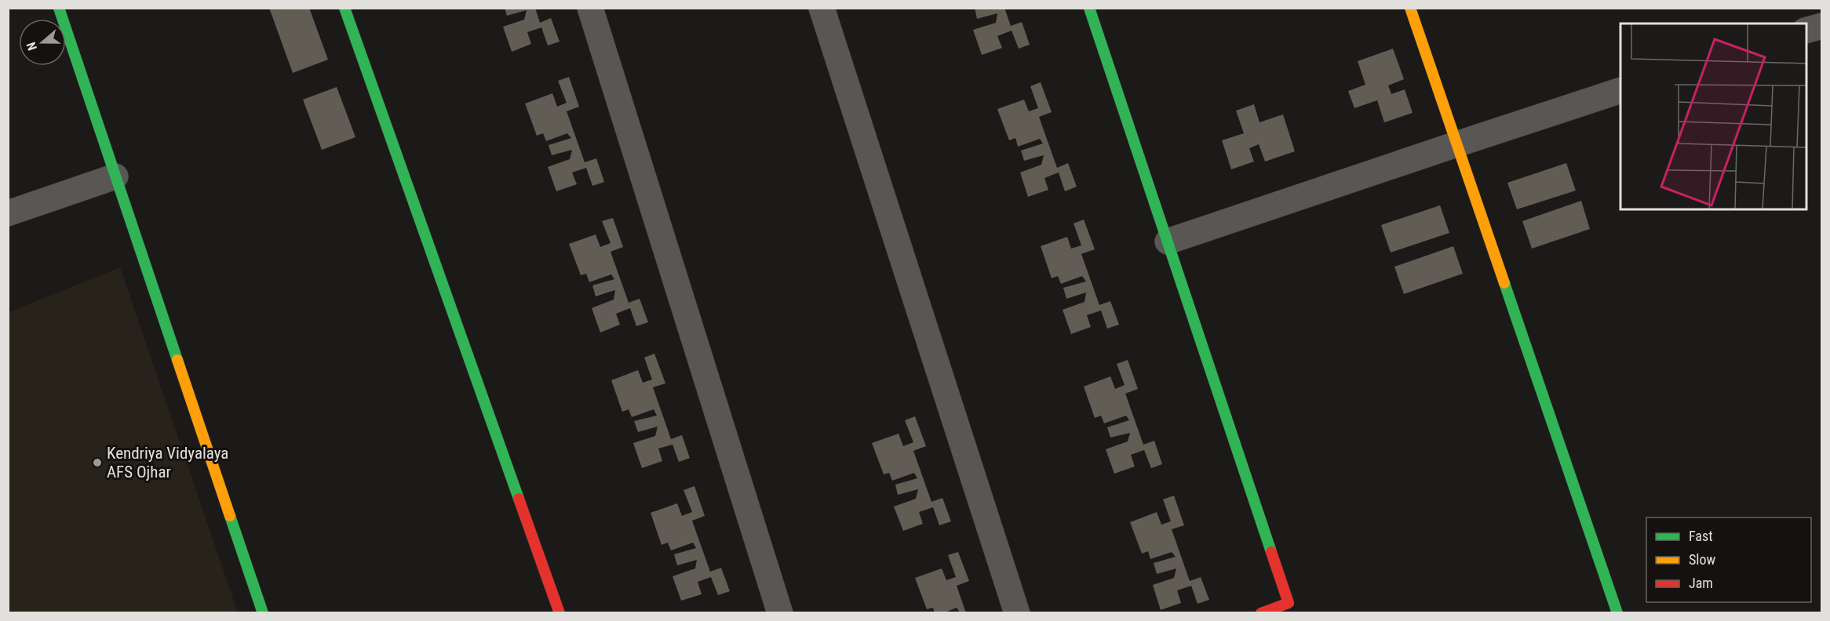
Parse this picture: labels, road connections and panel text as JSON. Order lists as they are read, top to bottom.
{
  "places": ["Kendriya Vidyalaya AFS Ojhar"],
  "legend": ["Fast", "Slow", "Jam"],
  "north": "left"
}
